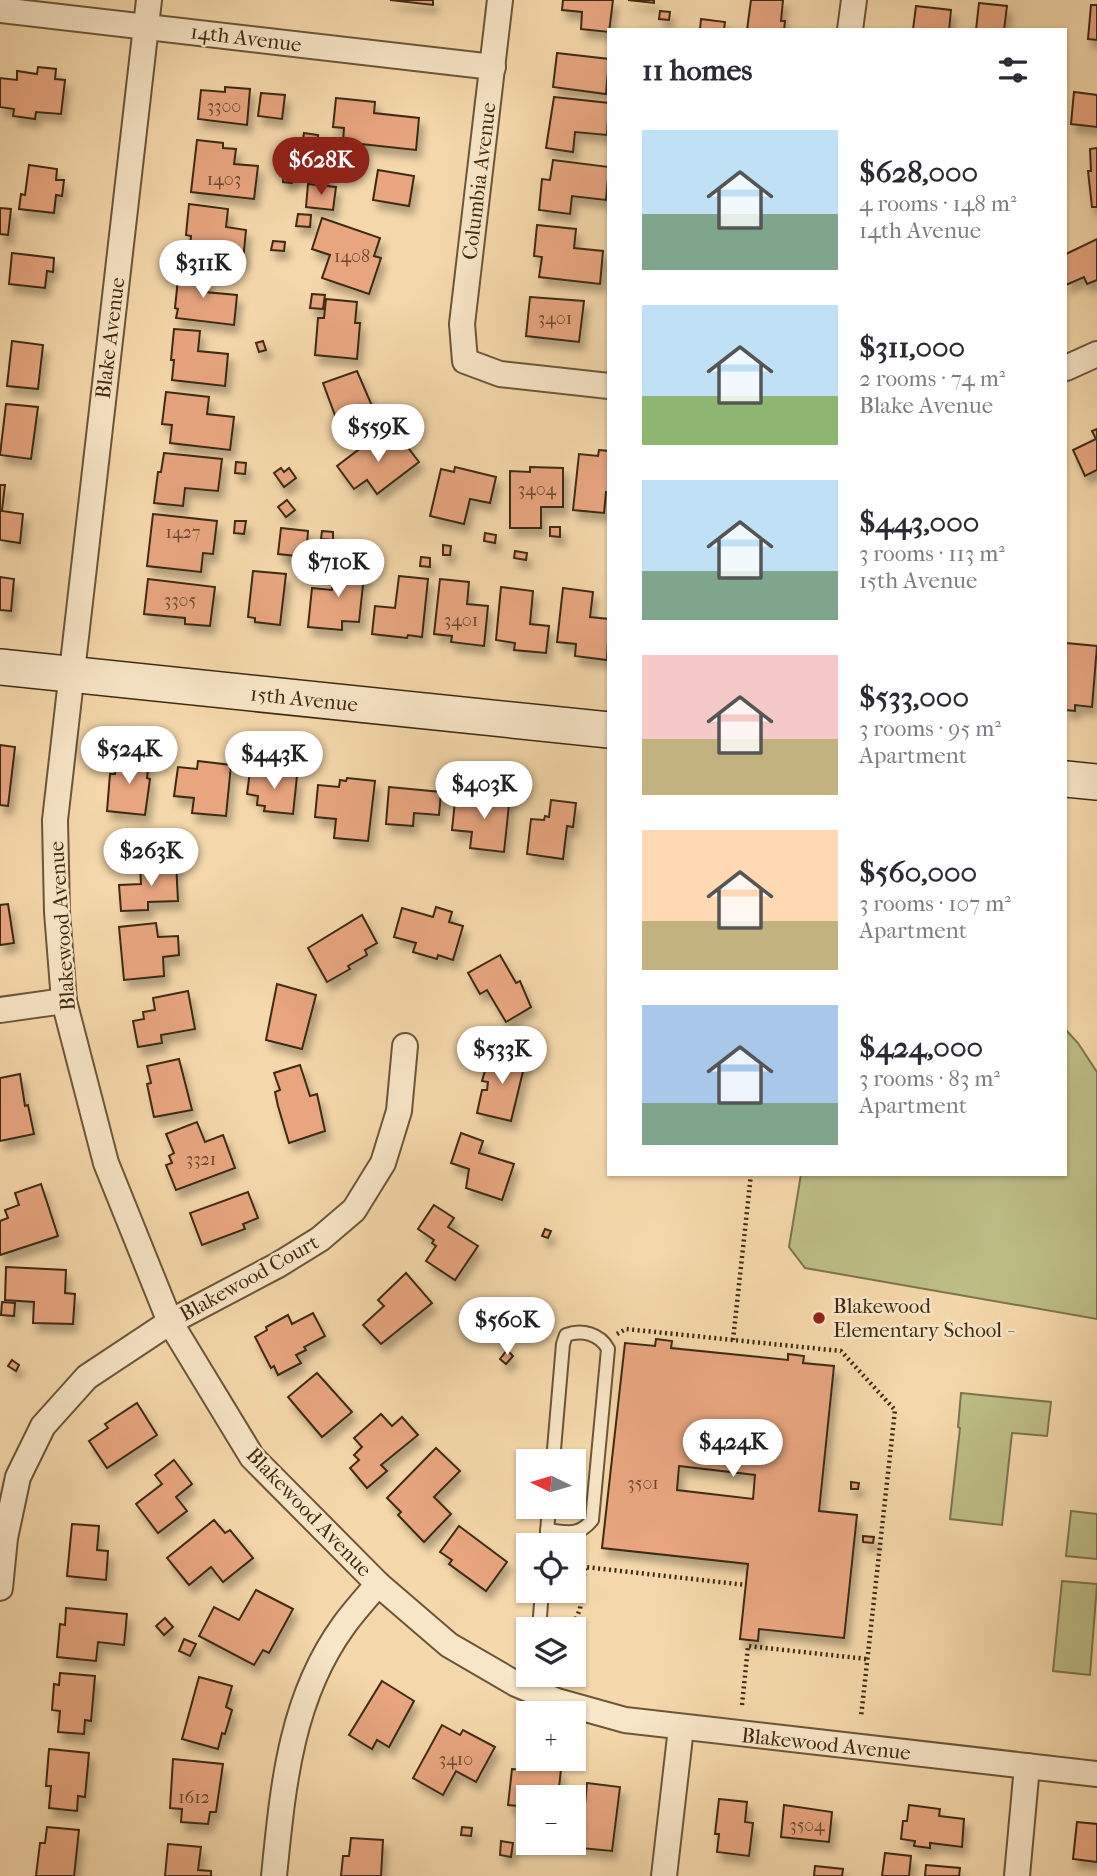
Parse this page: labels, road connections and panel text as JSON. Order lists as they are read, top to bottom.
{
  "streets": {
    "street": [
      "14th Avenue",
      "Columbia Avenue",
      "Blake Avenue",
      "15th Avenue",
      "Blakewood Avenue",
      "Blakewood Court"
    ]
  },
  "crossings": [
    ["14th Avenue", "Columbia Avenue"],
    ["14th Avenue", "Blake Avenue"],
    ["Blake Avenue", "15th Avenue"],
    ["Blake Avenue", "Blakewood Avenue"],
    ["15th Avenue", "Blakewood Avenue"],
    ["Blakewood Avenue", "Blakewood Court"]
  ],
  "places": ["Blakewood Elementary School -"],
  "house_numbers": [
    "3300",
    "1403",
    "1408",
    "3401",
    "3404",
    "1427",
    "3305",
    "3401",
    "3321",
    "3501",
    "3410",
    "1612",
    "3504"
  ],
  "north": "left",
  "page": {
    "heading": "11 homes",
    "list": [
      {
        "name": "$628,000",
        "note": "4 rooms · 148 m² · 14th Avenue"
      },
      {
        "name": "$311,000",
        "note": "2 rooms · 74 m² · Blake Avenue"
      },
      {
        "name": "$443,000",
        "note": "3 rooms · 113 m² · 15th Avenue"
      },
      {
        "name": "$533,000",
        "note": "3 rooms · 95 m² · Apartment"
      },
      {
        "name": "$560,000",
        "note": "3 rooms · 107 m² · Apartment"
      },
      {
        "name": "$424,000",
        "note": "3 rooms · 83 m² · Apartment"
      }
    ],
    "price": [
      "$628K",
      "$311K",
      "$559K",
      "$710K",
      "$524K",
      "$443K",
      "$403K",
      "$263K",
      "$533K",
      "$560K",
      "$424K"
    ],
    "map_buttons": ["+", "−"]
  }
}
